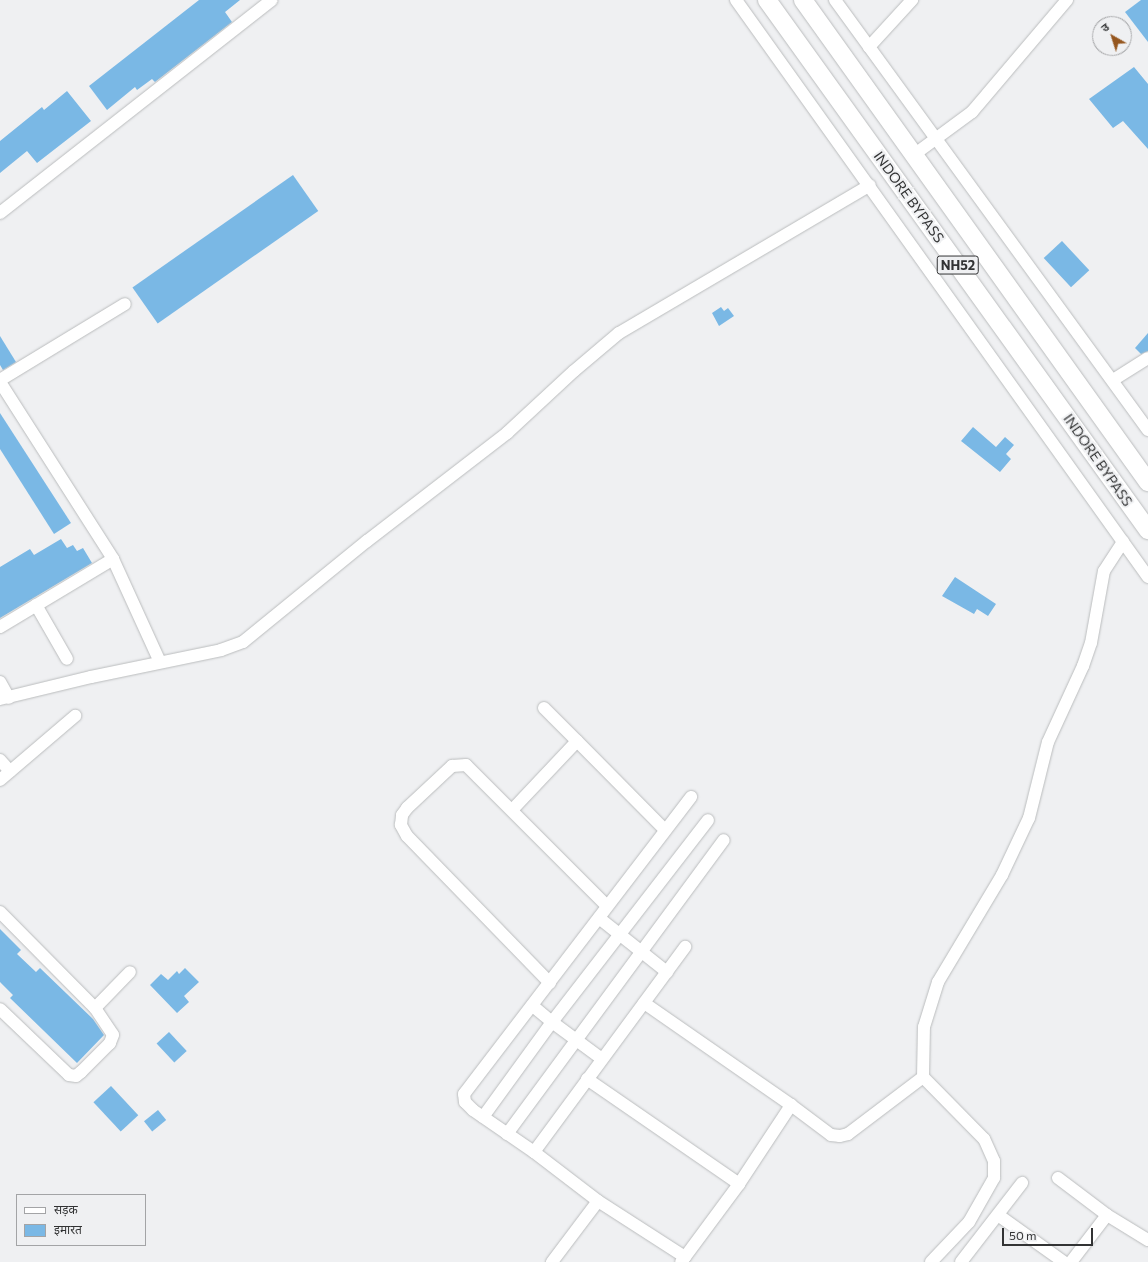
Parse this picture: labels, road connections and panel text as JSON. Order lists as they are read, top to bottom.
{
  "streets": {
    "highway": ["INDORE BYPASS", "NH52"]
  },
  "legend": ["सड़क", "इमारत"],
  "scale_bar": "50 m",
  "north": "top left"
}
